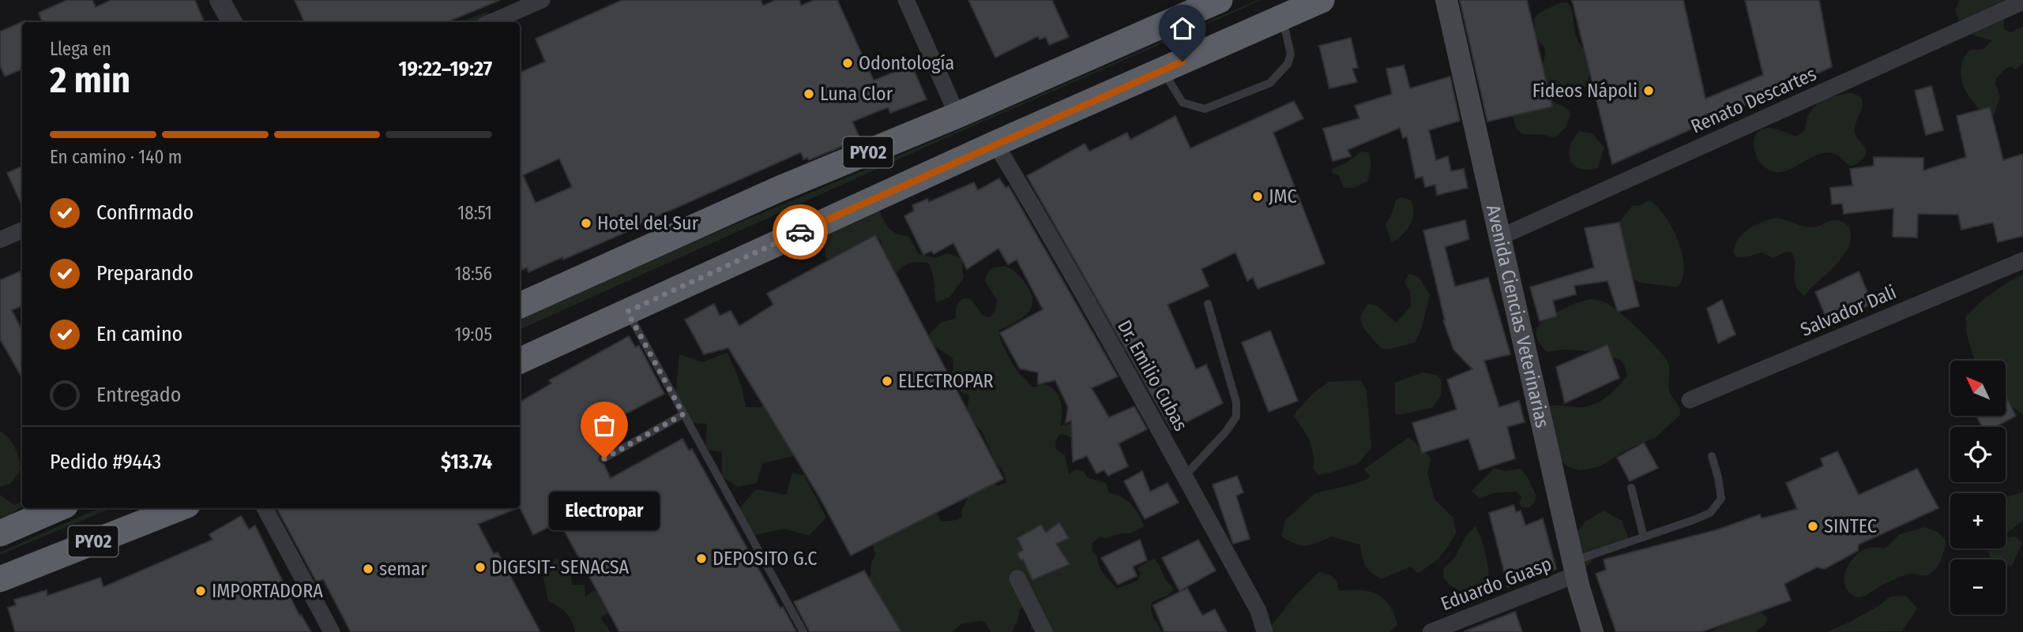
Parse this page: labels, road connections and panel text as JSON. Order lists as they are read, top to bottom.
{
  "streets": {
    "highway": ["PY02"],
    "main road": ["Avenida Ciencias Veterinarias"],
    "street": [
      "Renato Descartes",
      "Salvador Dali",
      "Dr. Emilio Cubas",
      "Eduardo Guasp"
    ]
  },
  "crossings": [
    ["Renato Descartes", "Avenida Ciencias Veterinarias"],
    ["PY02", "Dr. Emilio Cubas"],
    ["Avenida Ciencias Veterinarias", "Eduardo Guasp"]
  ],
  "places": [
    "Odontología",
    "Fideos Nápoli",
    "Luna Clor",
    "JMC",
    "Hotel del Sur",
    "ELECTROPAR",
    "Electropar",
    "SINTEC",
    "DEPOSITO G.C",
    "DIGESIT- SENACSA",
    "semar",
    "IMPORTADORA"
  ],
  "north": "top left",
  "page": {
    "heading": ["2 min", "Llega en", "19:22–19:27"],
    "panel": ["Pedido #9443", "$13.74"],
    "bar": "En camino · 140 m",
    "list": [
      ["Confirmado", "18:51"],
      ["Preparando", "18:56"],
      ["En camino", "19:05"],
      "Entregado"
    ],
    "map_buttons": ["+", "−"],
    "bubble": "Electropar"
  }
}
